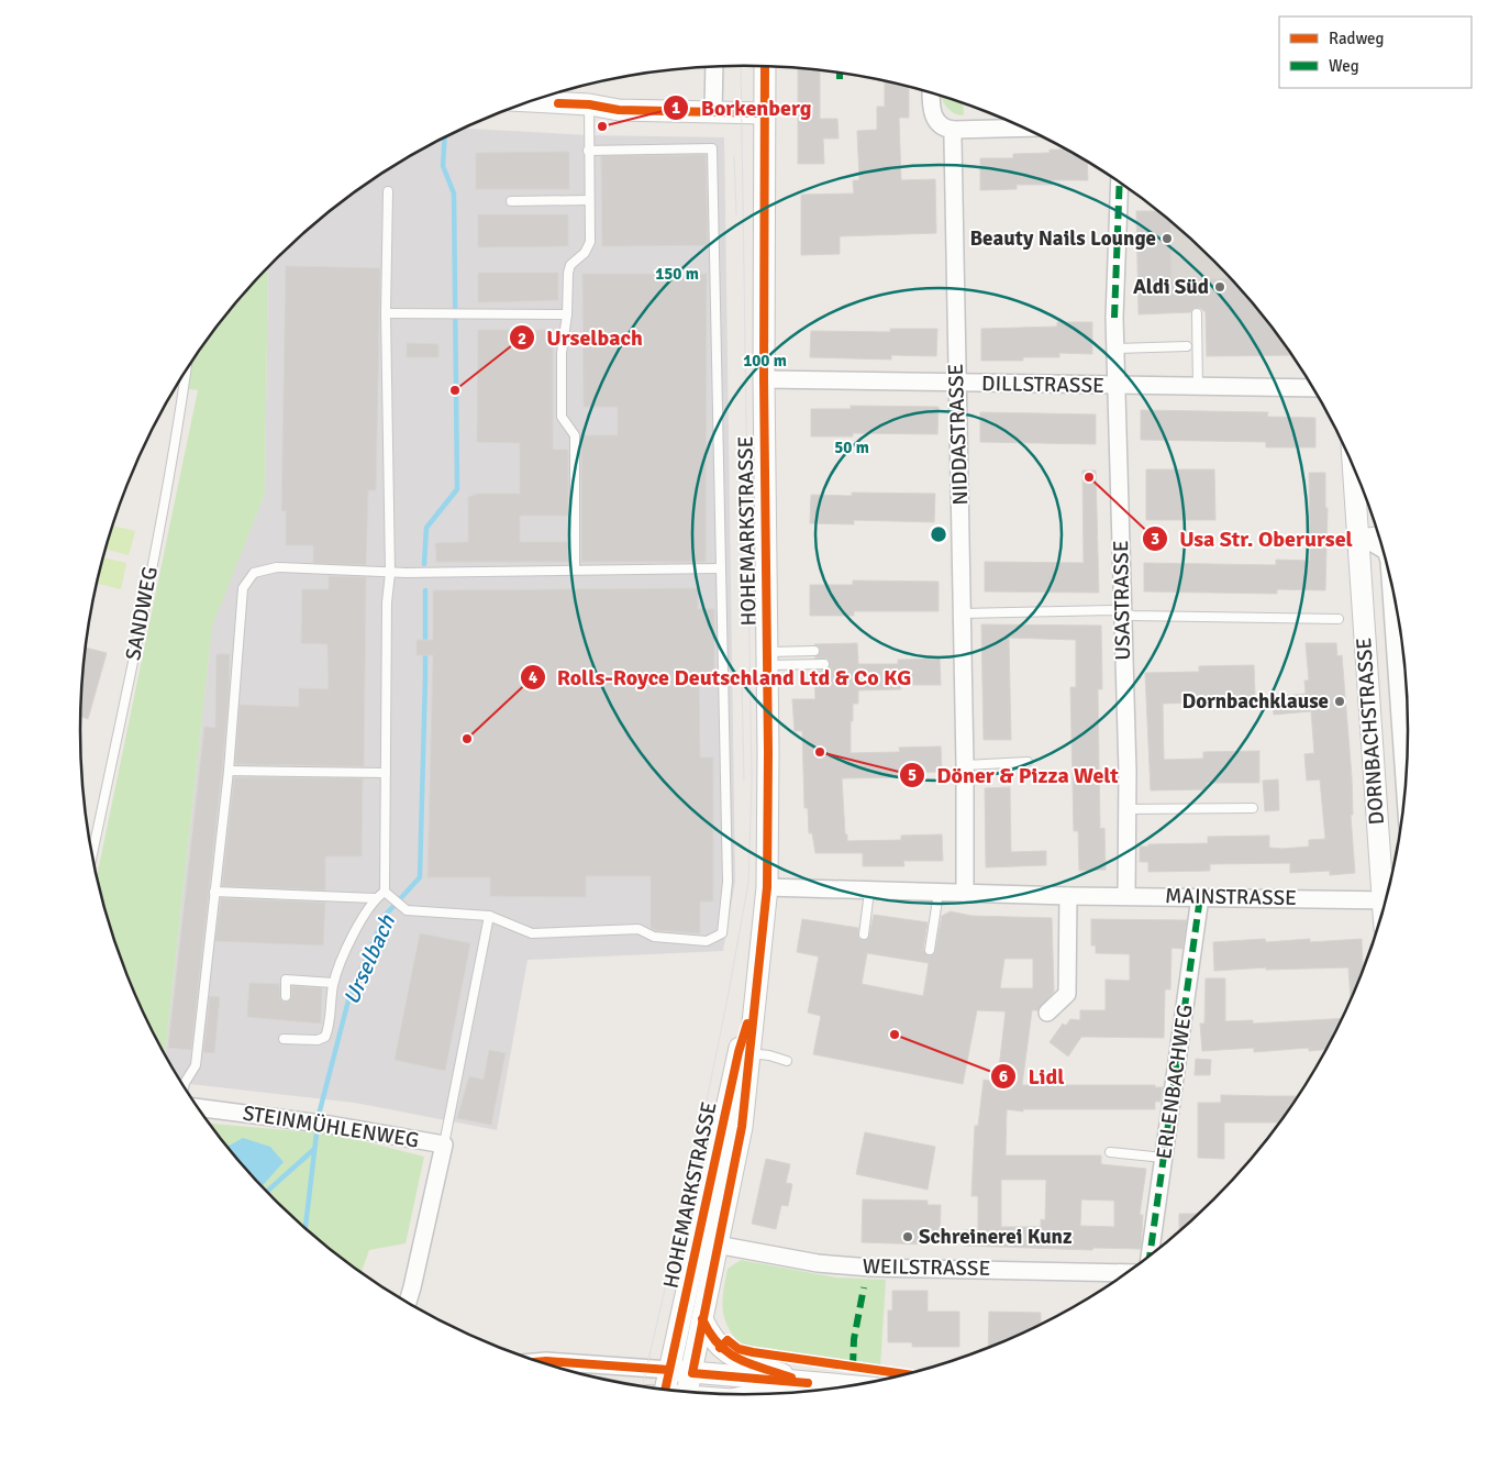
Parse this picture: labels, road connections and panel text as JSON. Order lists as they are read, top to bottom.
{
  "streets": {
    "street": [
      "DILLSTRASSE",
      "NIDDASTRASSE",
      "HOHEMARKSTRASSE",
      "USASTRASSE",
      "DORNBACHSTRASSE",
      "MAINSTRASSE",
      "ERLENBACHWEG",
      "STEINMÜHLENWEG",
      "WEILSTRASSE"
    ],
    "lane": ["SANDWEG"]
  },
  "crossings": [
    ["DILLSTRASSE", "NIDDASTRASSE"],
    ["DILLSTRASSE", "HOHEMARKSTRASSE"],
    ["DILLSTRASSE", "USASTRASSE"],
    ["NIDDASTRASSE", "MAINSTRASSE"],
    ["HOHEMARKSTRASSE", "MAINSTRASSE"],
    ["HOHEMARKSTRASSE", "WEILSTRASSE"],
    ["USASTRASSE", "MAINSTRASSE"],
    ["MAINSTRASSE", "ERLENBACHWEG"]
  ],
  "water": ["Urselbach"],
  "places": [
    "Borkenberg",
    "Beauty Nails Lounge",
    "Aldi Süd",
    "Urselbach",
    "Usa Str. Oberursel",
    "Dornbachklause",
    "Rolls-Royce Deutschland Ltd & Co KG",
    "Döner & Pizza Welt",
    "Lidl",
    "Schreinerei Kunz"
  ],
  "legend": ["Radweg", "Weg"],
  "rings": ["150 m", "100 m", "50 m"]
}
